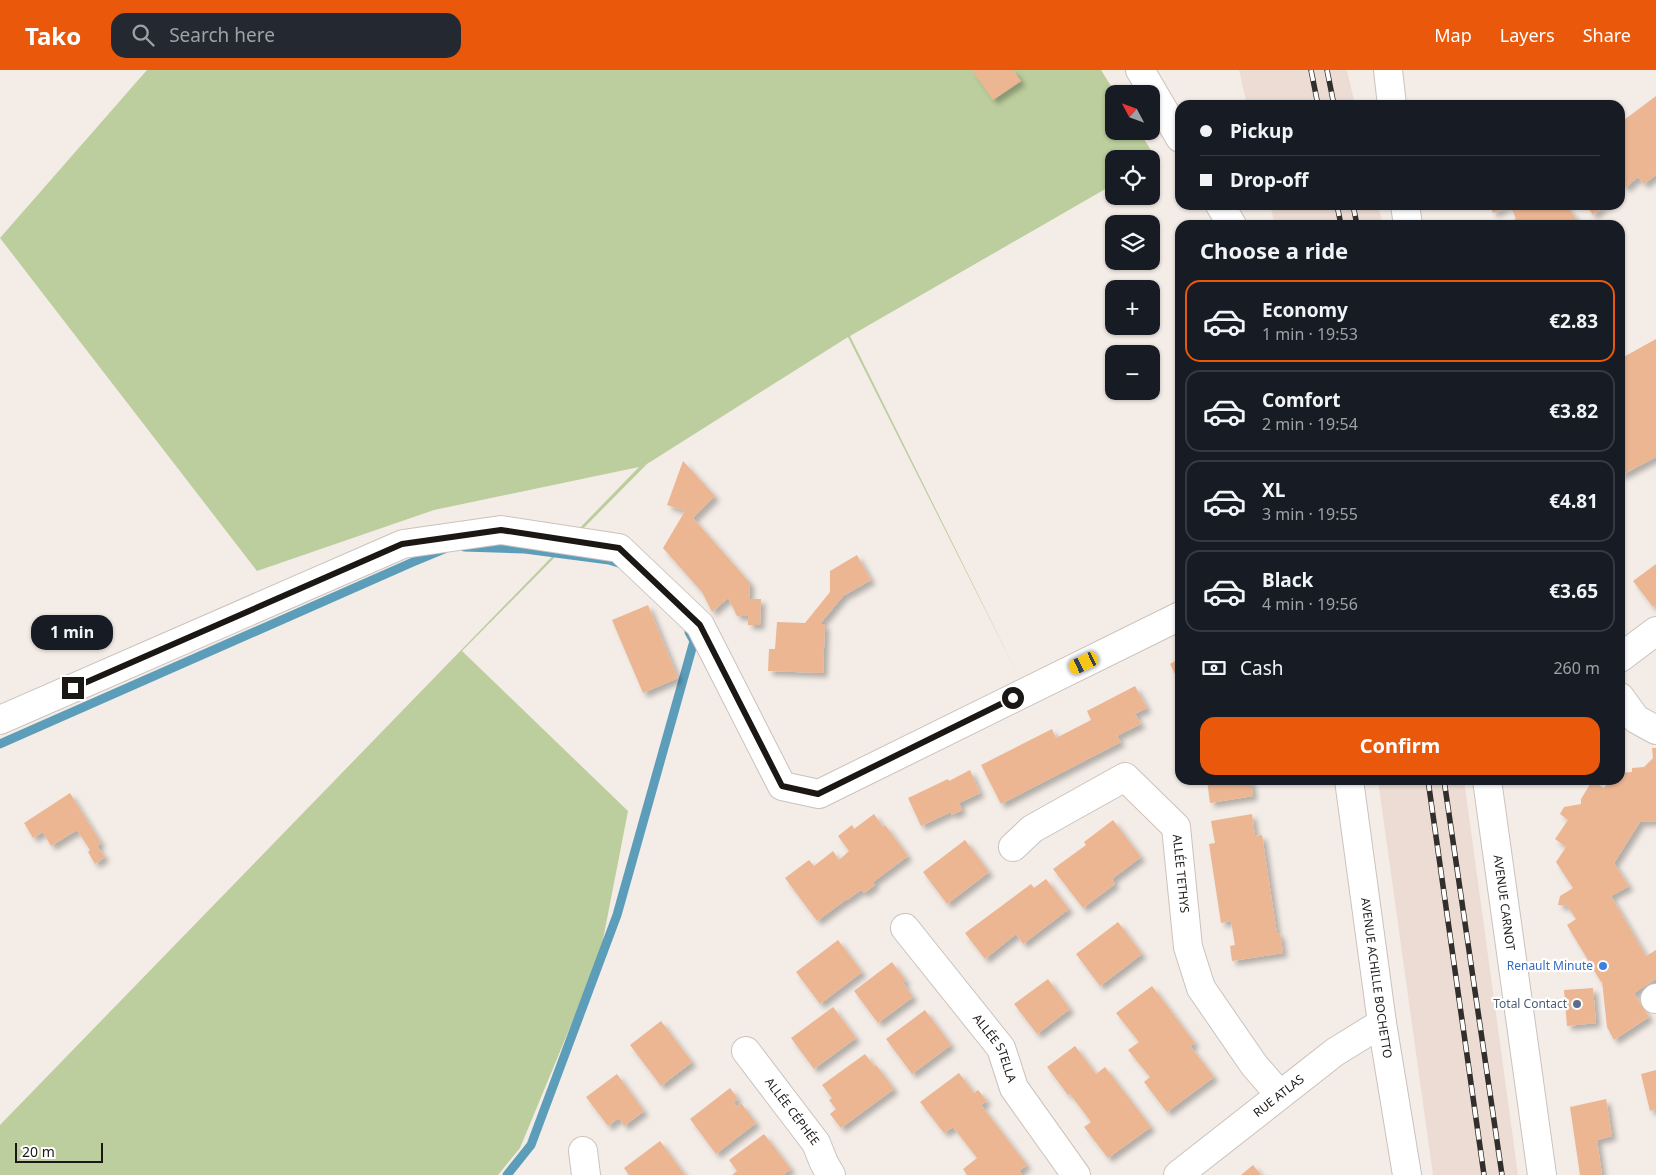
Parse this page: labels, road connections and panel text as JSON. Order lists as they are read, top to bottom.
{
  "streets": {
    "street": [
      "ALLÉE TETHYS",
      "AVENUE CARNOT",
      "AVENUE ACHILLE BOCHETTO",
      "ALLÉE STELLA",
      "RUE ATLAS",
      "ALLÉE CÉPHÉE"
    ]
  },
  "crossings": [
    ["ALLÉE TETHYS", "RUE ATLAS"],
    ["AVENUE ACHILLE BOCHETTO", "RUE ATLAS"]
  ],
  "places": ["Renault Minute", "Total Contact"],
  "scale_bar": "20 m",
  "north": "top left",
  "page": {
    "header": "Tako",
    "search": "Search here",
    "nav": ["Map", "Layers", "Share"],
    "map_buttons": ["+", "−"],
    "banner": ["Pickup", "Drop-off"],
    "heading": "Choose a ride",
    "list": [
      {
        "name": "Economy",
        "note": "1 min · 19:53",
        "value": "€2.83"
      },
      {
        "name": "Comfort",
        "note": "2 min · 19:54",
        "value": "€3.82"
      },
      {
        "name": "XL",
        "note": "3 min · 19:55",
        "value": "€4.81"
      },
      {
        "name": "Black",
        "note": "4 min · 19:56",
        "value": "€3.65"
      }
    ],
    "bubble": "1 min",
    "pay": ["Cash", "260 m"],
    "buttons": "Confirm",
    "scale": "20 m"
  }
}
